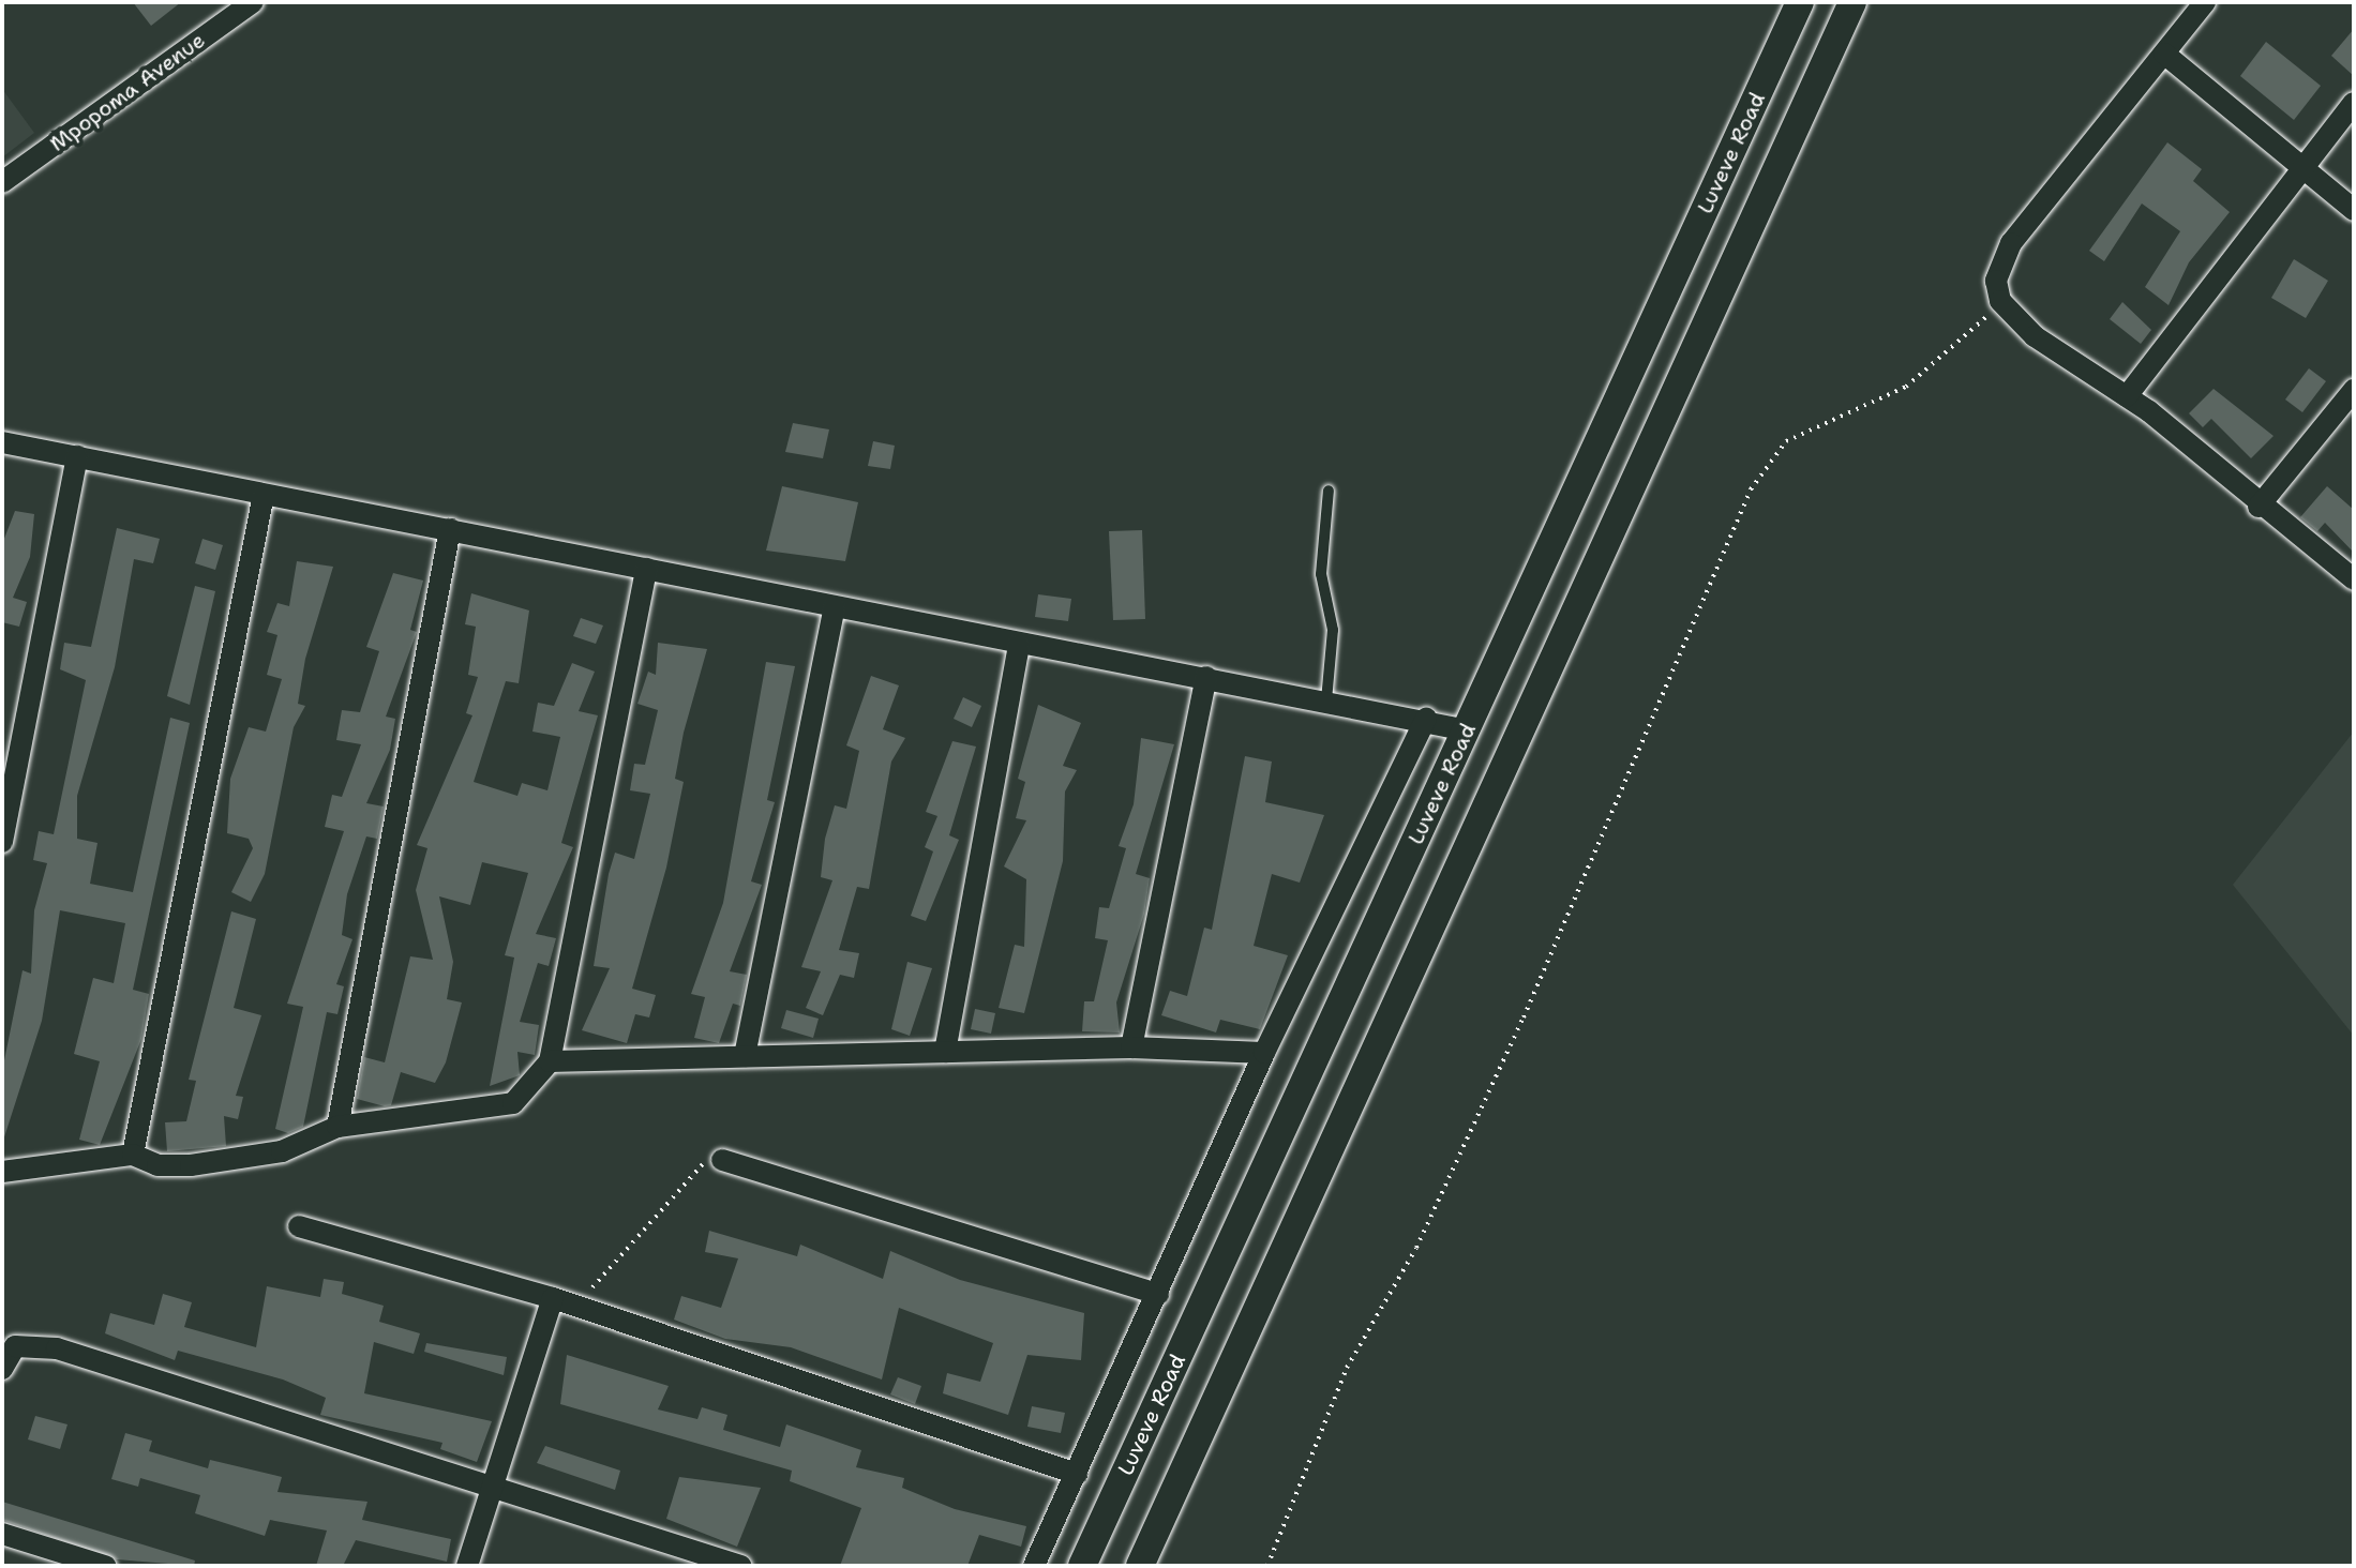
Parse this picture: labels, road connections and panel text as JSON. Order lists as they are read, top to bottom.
{
  "streets": {
    "street": ["Mpopoma Avenue", "Luveve Road"]
  }
}
